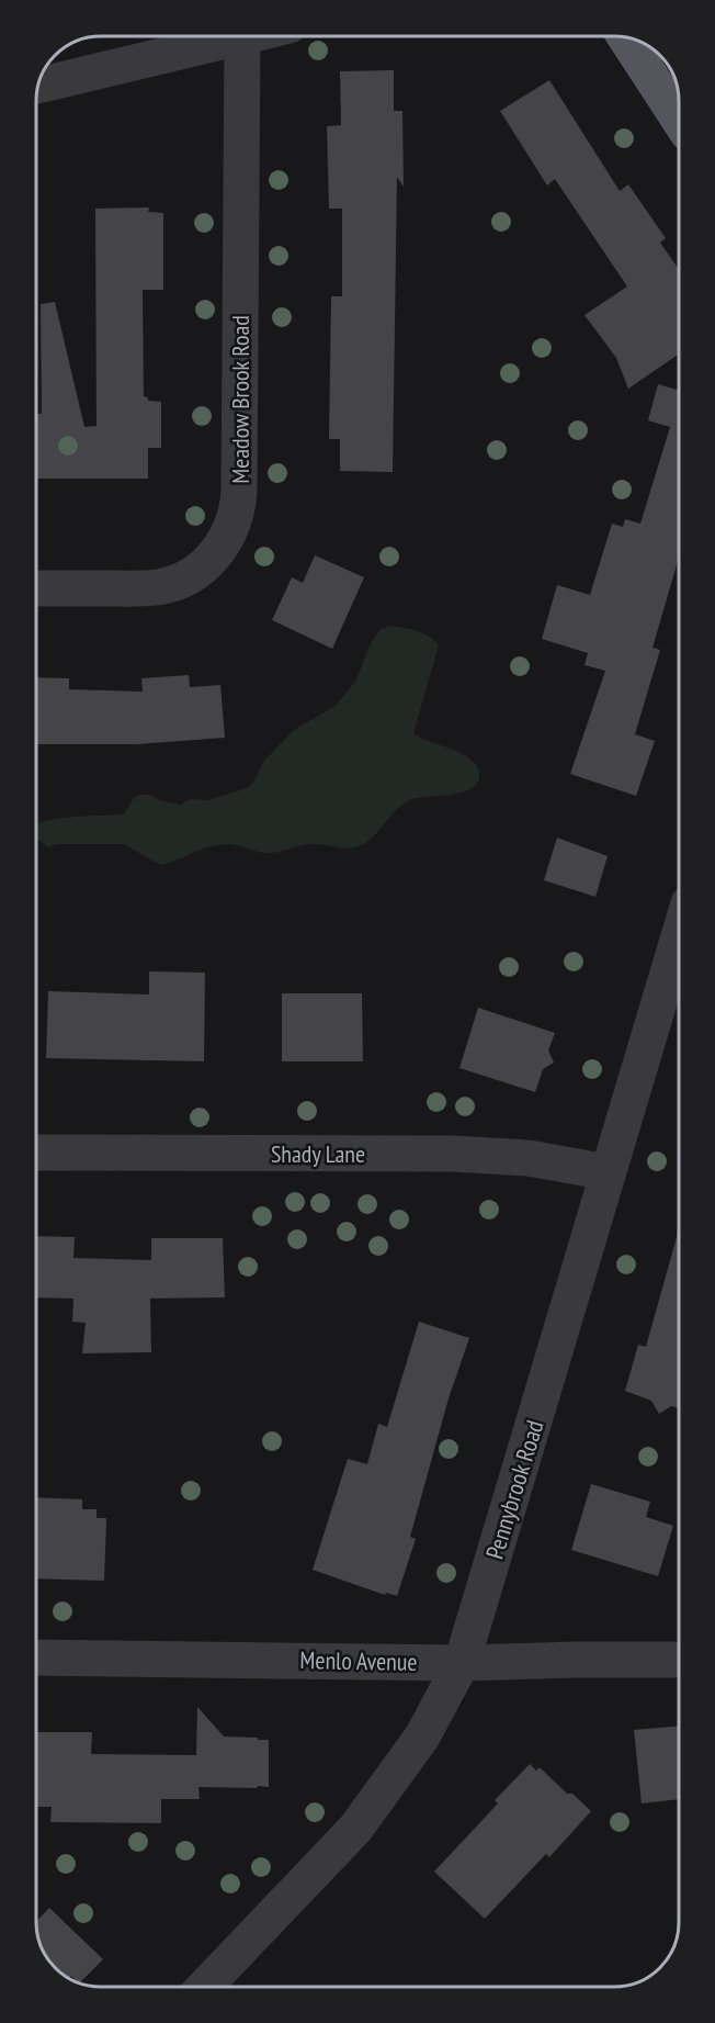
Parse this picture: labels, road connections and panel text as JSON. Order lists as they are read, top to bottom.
{
  "streets": {
    "street": [
      "Meadow Brook Road",
      "Shady Lane",
      "Pennybrook Road",
      "Menlo Avenue"
    ]
  },
  "crossings": [
    ["Shady Lane", "Pennybrook Road"],
    ["Pennybrook Road", "Menlo Avenue"]
  ]
}
